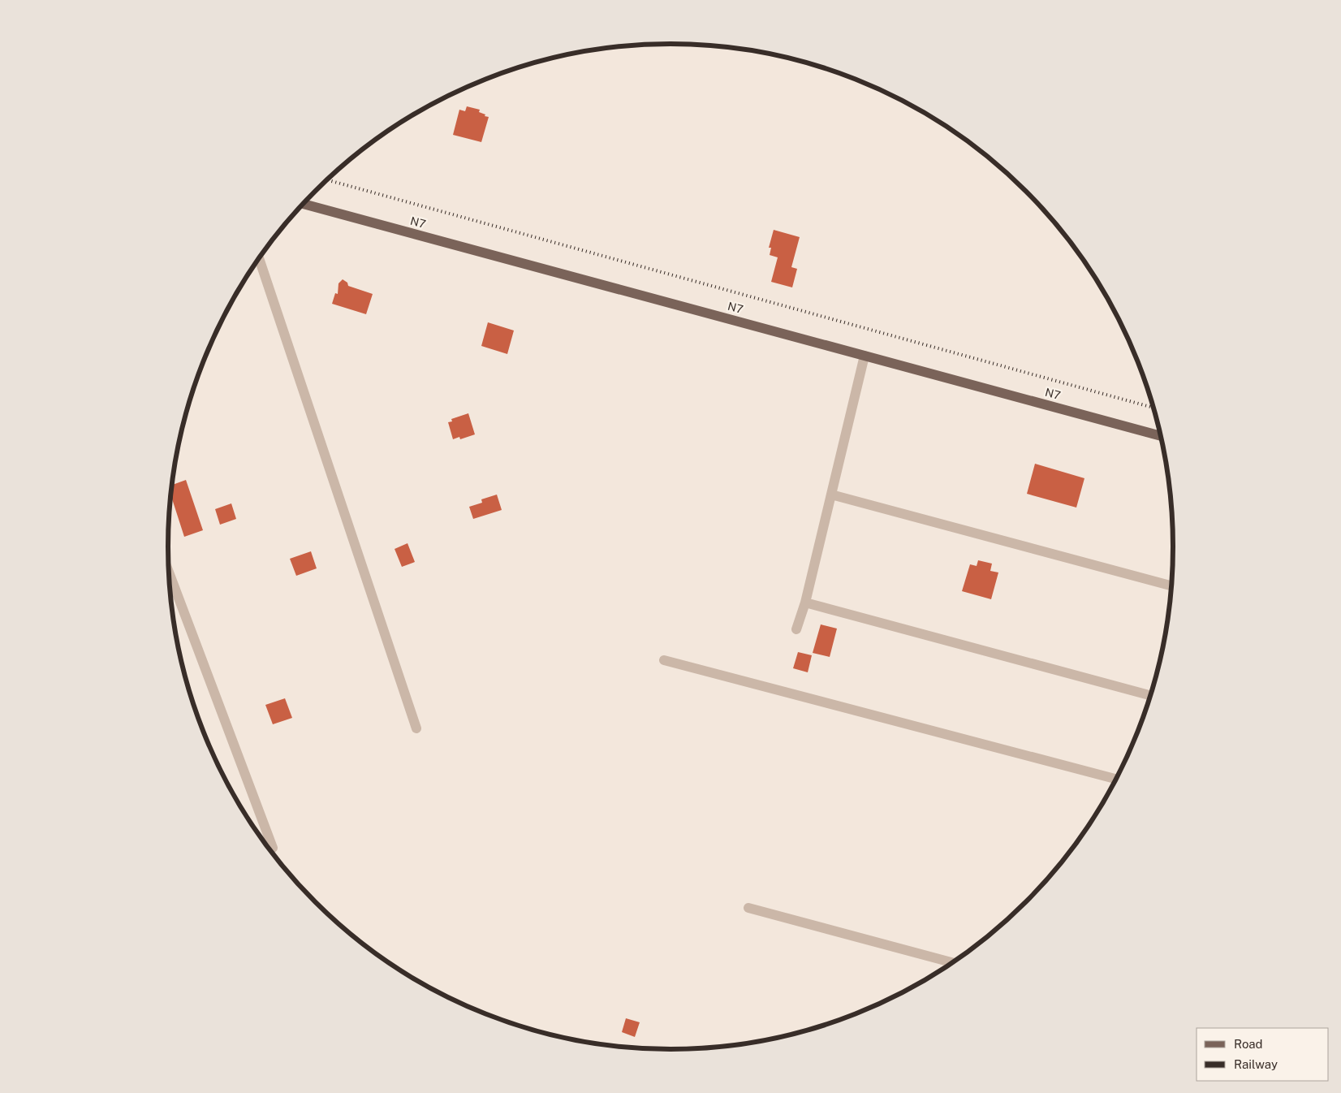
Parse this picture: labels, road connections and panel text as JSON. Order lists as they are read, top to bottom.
{
  "streets": {
    "main road": ["N7"]
  },
  "legend": ["Road", "Railway"]
}
